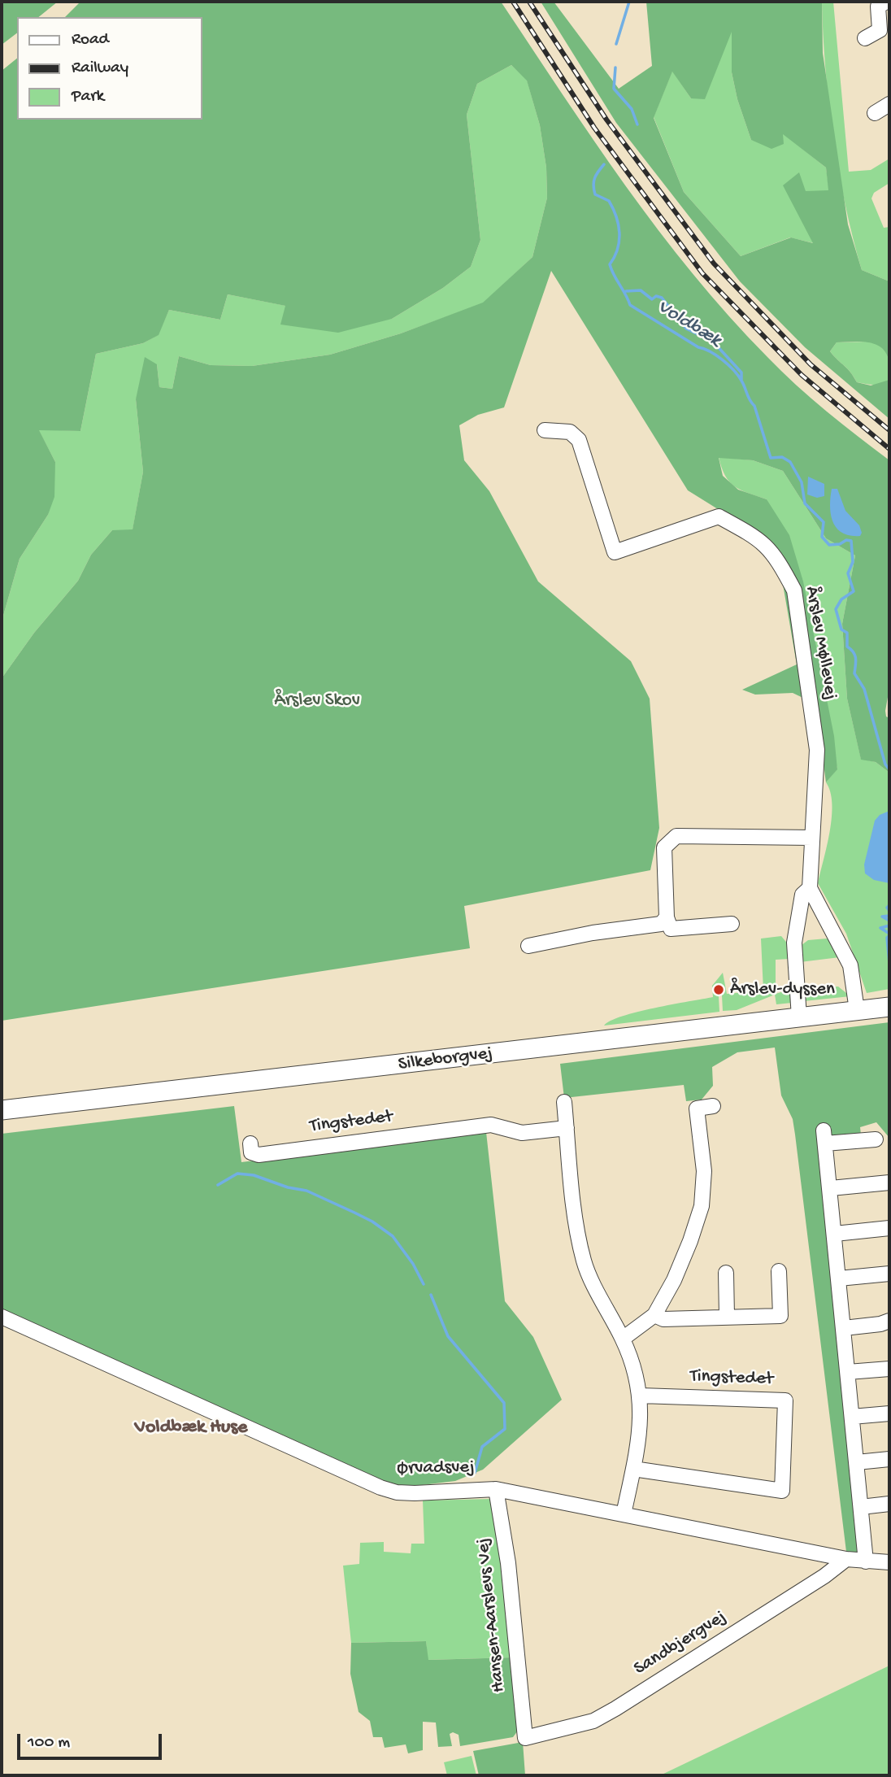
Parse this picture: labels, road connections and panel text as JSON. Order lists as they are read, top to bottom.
{
  "streets": {
    "main road": ["Silkeborgvej"],
    "street": [
      "Årslev Møllevej",
      "Tingstedet",
      "Ørvadsvej",
      "Hansen-Aarslevs Vej",
      "Sandbjergvej"
    ]
  },
  "crossings": [
    ["Årslev Møllevej", "Silkeborgvej"],
    ["Ørvadsvej", "Hansen-Aarslevs Vej"],
    ["Ørvadsvej", "Sandbjergvej"],
    ["Hansen-Aarslevs Vej", "Sandbjergvej"]
  ],
  "districts": ["Voldbæk Huse"],
  "water": ["Voldbæk"],
  "parks": ["Årslev Skov"],
  "places": ["Årslev-dyssen"],
  "legend": ["Road", "Railway", "Park"],
  "scale_bar": "100 m"
}
